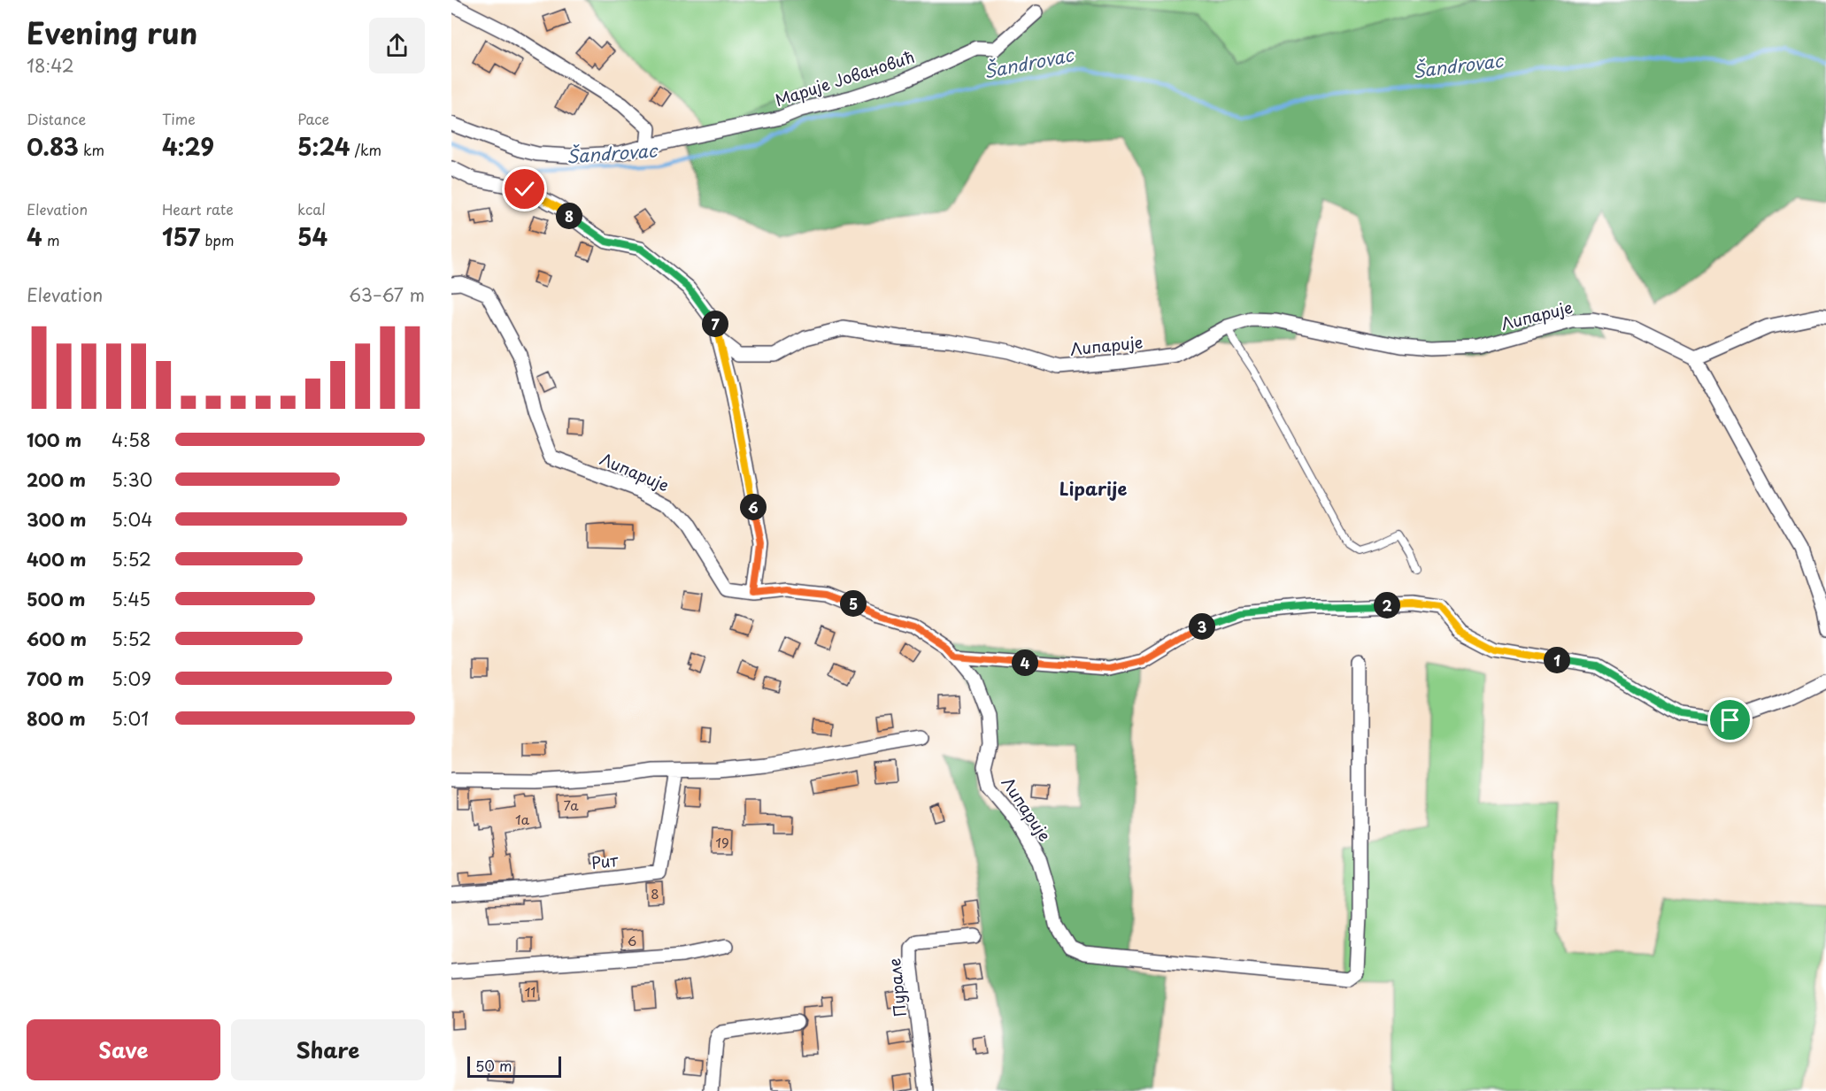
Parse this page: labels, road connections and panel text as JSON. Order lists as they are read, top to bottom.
{
  "streets": {
    "street": [
      "Марије Јовановић",
      "Липарије",
      "Рит",
      "Пурале"
    ]
  },
  "districts": ["Liparije"],
  "water": ["Šandrovac"],
  "house_numbers": [
    "7a",
    "1a",
    "19",
    "8",
    "6",
    "11"
  ],
  "scale_bar": "50 m",
  "page": {
    "heading": ["Evening run", "18:42"],
    "stats": [
      ["Distance", "0.83 km"],
      ["Time", "4:29"],
      ["Pace", "5:24 /km"],
      ["Elevation", "4 m"],
      ["Heart rate", "157 bpm"],
      ["kcal", "54"]
    ],
    "pins": [
      "8",
      "7",
      "6",
      "5",
      "2",
      "3",
      "1",
      "4"
    ],
    "chart": ["Elevation", "63–67 m"],
    "list": [
      {
        "name": "100 m",
        "note": "4:58"
      },
      {
        "name": "200 m",
        "note": "5:30"
      },
      {
        "name": "300 m",
        "note": "5:04"
      },
      {
        "name": "400 m",
        "note": "5:52"
      },
      {
        "name": "500 m",
        "note": "5:45"
      },
      {
        "name": "600 m",
        "note": "5:52"
      },
      {
        "name": "700 m",
        "note": "5:09"
      },
      {
        "name": "800 m",
        "note": "5:01"
      }
    ],
    "buttons": ["Save", "Share"],
    "scale": "50 m"
  }
}
